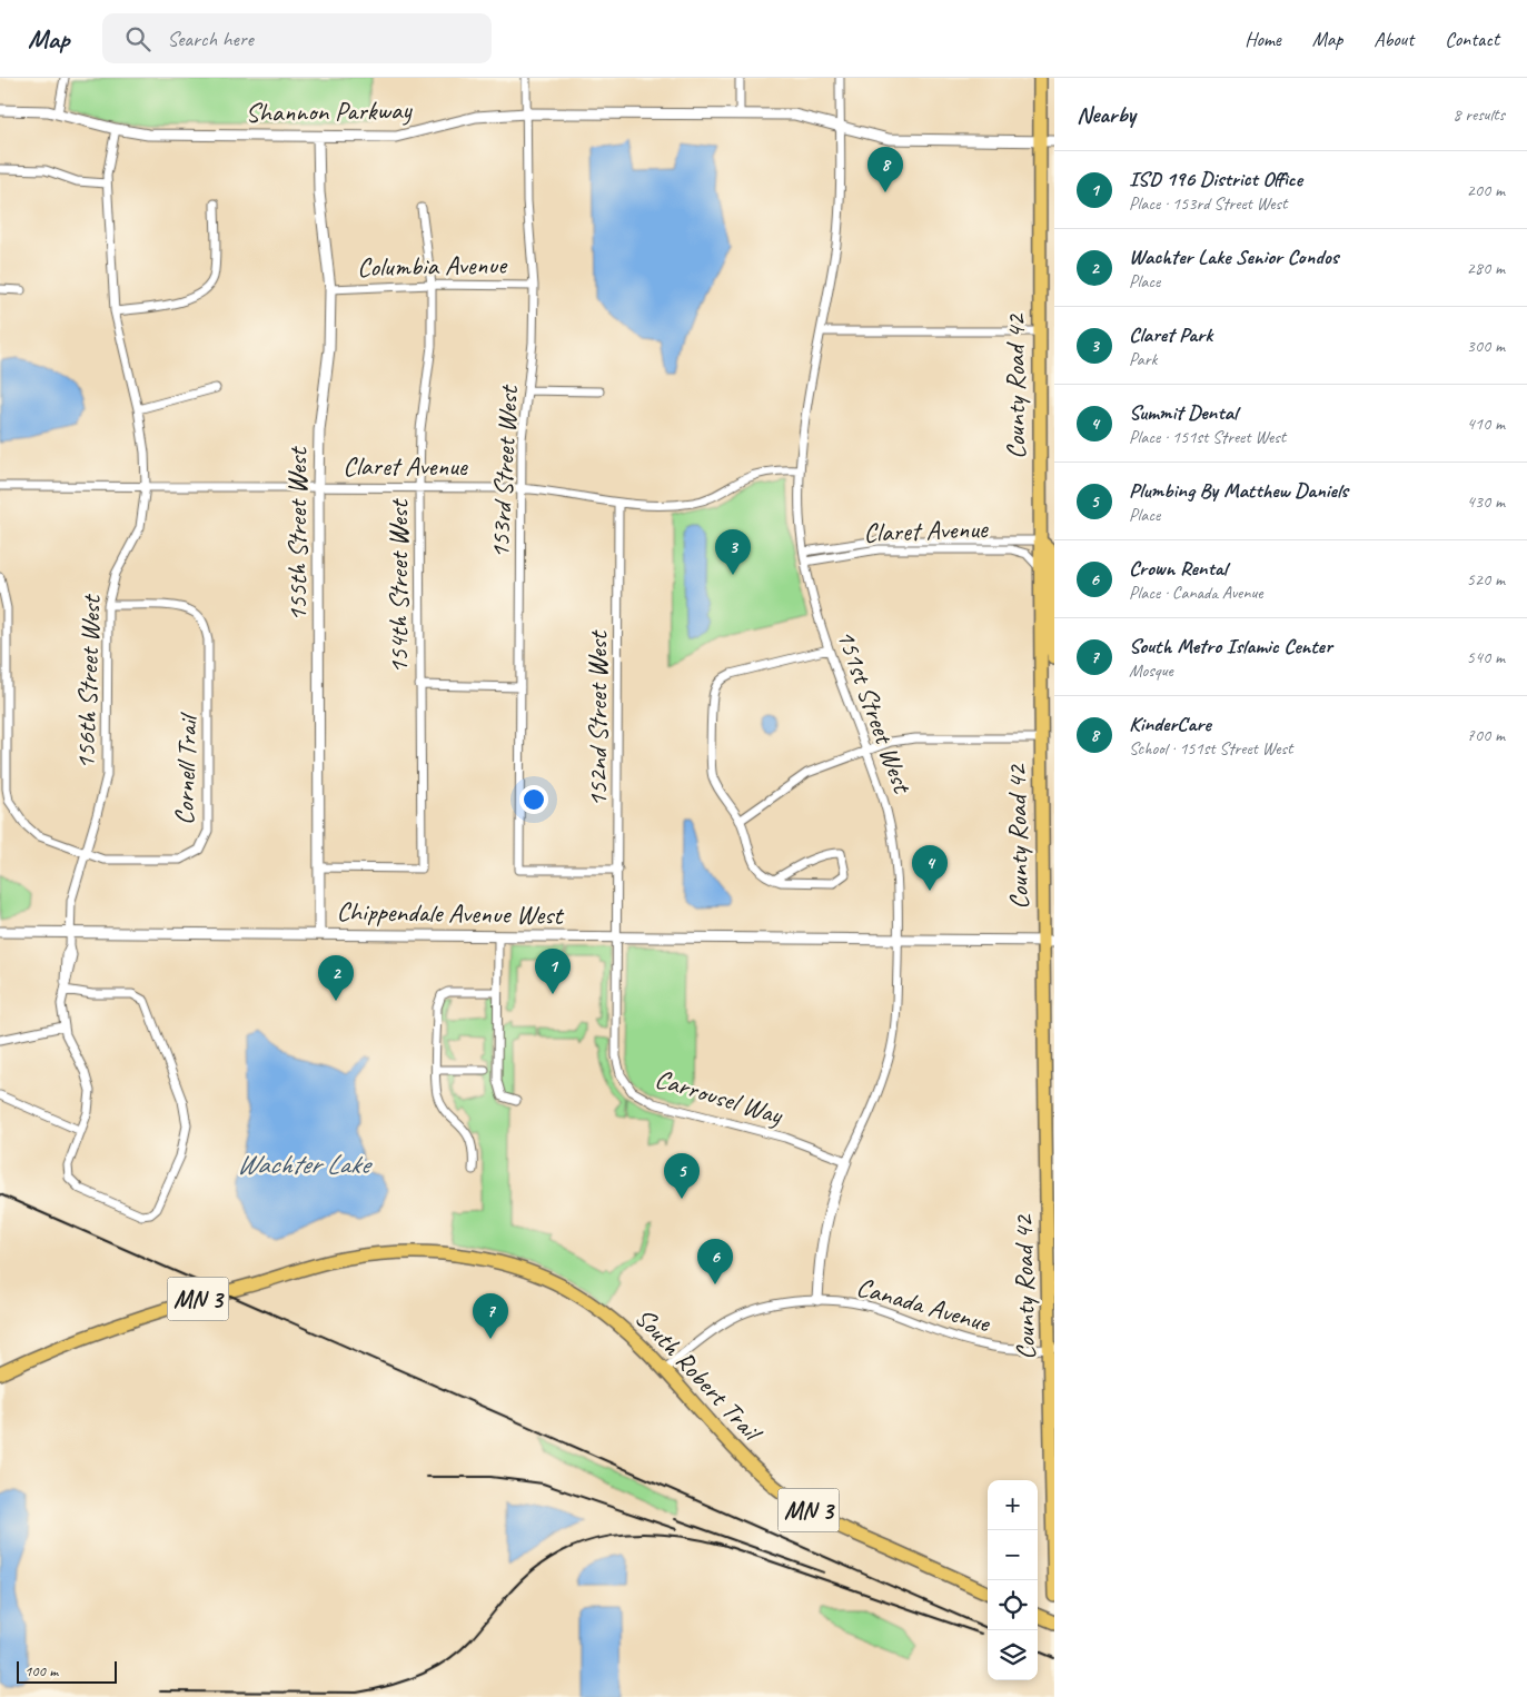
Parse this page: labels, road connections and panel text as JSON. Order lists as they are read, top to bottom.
{
  "streets": {
    "main road": ["County Road 42", "MN 3", "South Robert Trail"],
    "street": [
      "Shannon Parkway",
      "Columbia Avenue",
      "Claret Avenue",
      "153rd Street West",
      "155th Street West",
      "154th Street West",
      "156th Street West",
      "151st Street West",
      "152nd Street West",
      "Cornell Trail",
      "Chippendale Avenue West",
      "Carrousel Way",
      "Canada Avenue"
    ]
  },
  "crossings": [
    ["Shannon Parkway", "County Road 42"],
    ["Shannon Parkway", "153rd Street West"],
    ["Shannon Parkway", "155th Street West"],
    ["Shannon Parkway", "156th Street West"],
    ["Shannon Parkway", "151st Street West"],
    ["Columbia Avenue", "153rd Street West"],
    ["Columbia Avenue", "155th Street West"],
    ["Columbia Avenue", "154th Street West"],
    ["County Road 42", "Claret Avenue"],
    ["County Road 42", "Chippendale Avenue West"],
    ["County Road 42", "Canada Avenue"],
    ["Claret Avenue", "153rd Street West"],
    ["Claret Avenue", "155th Street West"],
    ["Claret Avenue", "154th Street West"],
    ["Claret Avenue", "156th Street West"],
    ["Claret Avenue", "151st Street West"],
    ["Claret Avenue", "152nd Street West"],
    ["153rd Street West", "152nd Street West"],
    ["155th Street West", "154th Street West"],
    ["155th Street West", "Chippendale Avenue West"],
    ["156th Street West", "Cornell Trail"],
    ["156th Street West", "Chippendale Avenue West"],
    ["151st Street West", "Chippendale Avenue West"],
    ["151st Street West", "Carrousel Way"],
    ["151st Street West", "Canada Avenue"],
    ["152nd Street West", "Chippendale Avenue West"],
    ["152nd Street West", "Carrousel Way"],
    ["Chippendale Avenue West", "Carrousel Way"],
    ["Canada Avenue", "South Robert Trail"]
  ],
  "water": ["Wachter Lake"],
  "scale_bar": "100 m",
  "page": {
    "header": "Map",
    "search": "Search here",
    "nav": [
      "Home",
      "Map",
      "About",
      "Contact"
    ],
    "heading": ["Nearby", "8 results"],
    "pins": [
      "8",
      "3",
      "4",
      "1",
      "2",
      "5",
      "6",
      "7"
    ],
    "list": [
      {
        "mark": "1",
        "name": "ISD 196 District Office",
        "note": "Place · 153rd Street West",
        "value": "200 m"
      },
      {
        "mark": "2",
        "name": "Wachter Lake Senior Condos",
        "note": "Place",
        "value": "280 m"
      },
      {
        "mark": "3",
        "name": "Claret Park",
        "note": "Park",
        "value": "300 m"
      },
      {
        "mark": "4",
        "name": "Summit Dental",
        "note": "Place · 151st Street West",
        "value": "410 m"
      },
      {
        "mark": "5",
        "name": "Plumbing By Matthew Daniels",
        "note": "Place",
        "value": "430 m"
      },
      {
        "mark": "6",
        "name": "Crown Rental",
        "note": "Place · Canada Avenue",
        "value": "520 m"
      },
      {
        "mark": "7",
        "name": "South Metro Islamic Center",
        "note": "Mosque",
        "value": "540 m"
      },
      {
        "mark": "8",
        "name": "KinderCare",
        "note": "School · 151st Street West",
        "value": "700 m"
      }
    ],
    "map_buttons": ["+", "−"],
    "scale": "100 m"
  }
}
